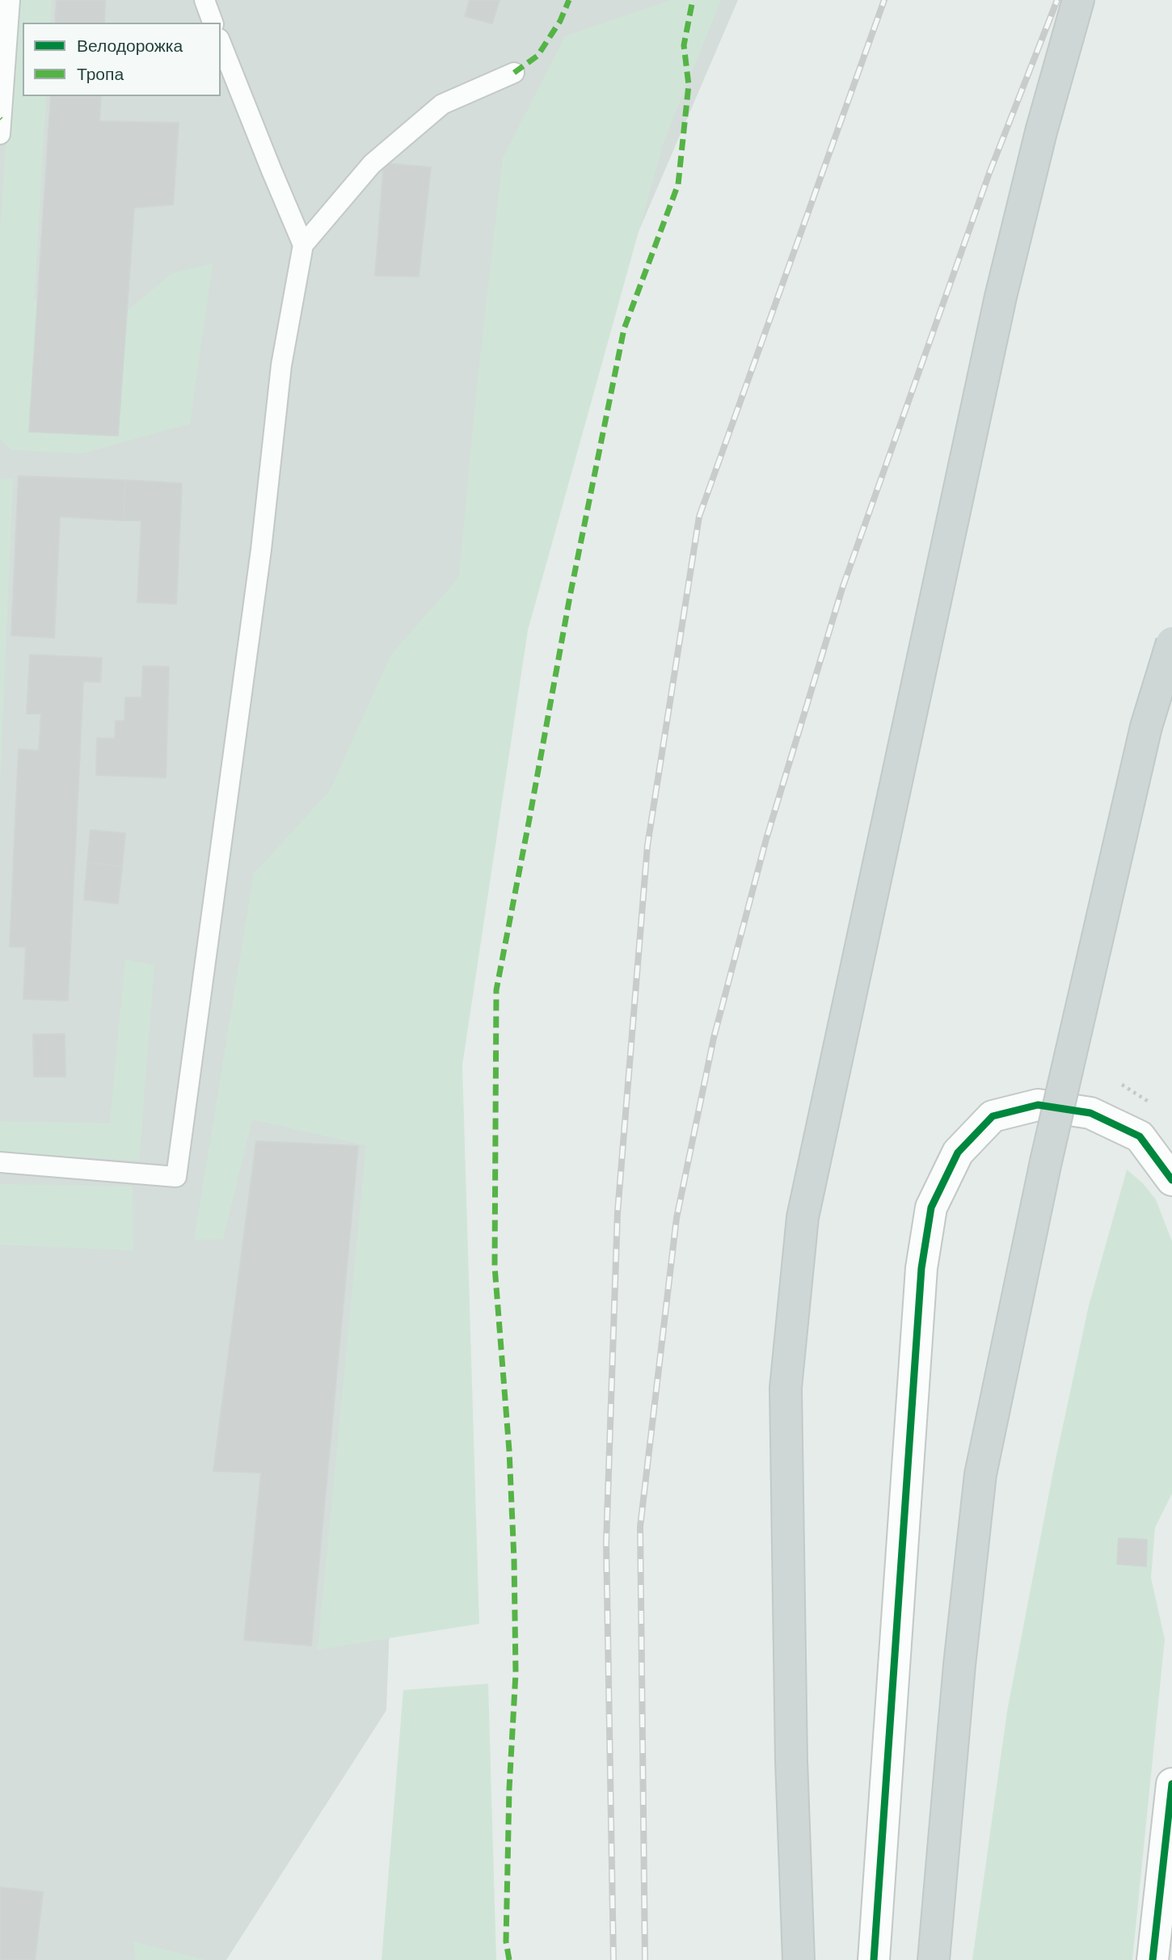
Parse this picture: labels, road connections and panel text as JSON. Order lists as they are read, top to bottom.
{
  "legend": ["Велодорожка", "Тропа"]
}
